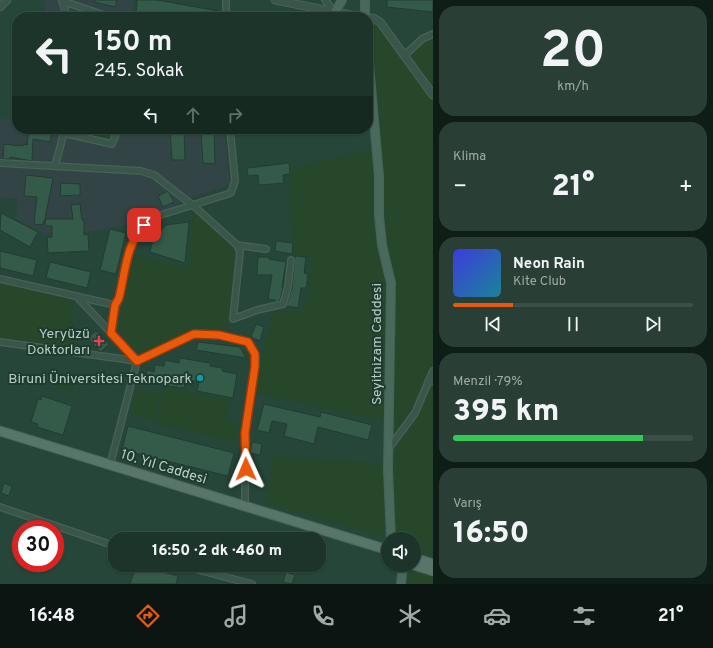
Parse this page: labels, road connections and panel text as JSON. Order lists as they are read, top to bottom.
{
  "streets": {
    "main road": ["Seyitnizam Caddesi", "10. Yıl Caddesi"]
  },
  "places": {
    "health": ["Yeryüzü Doktorları"],
    "other": ["Biruni Üniversitesi Teknopark"]
  },
  "page": {
    "tile": [
      ["20", "km/h"],
      "Klima",
      ["Menzil · 79%", "395 km"],
      ["Varış", "16:50"]
    ],
    "turn": ["150 m", "245. Sokak"],
    "heat": ["−", "21°", "+"],
    "song": ["Neon Rain", "Kite Club"],
    "limit": "30",
    "trip": "16:50 · 2 dk · 460 m",
    "tabs": ["16:48", "21°"]
  }
}
